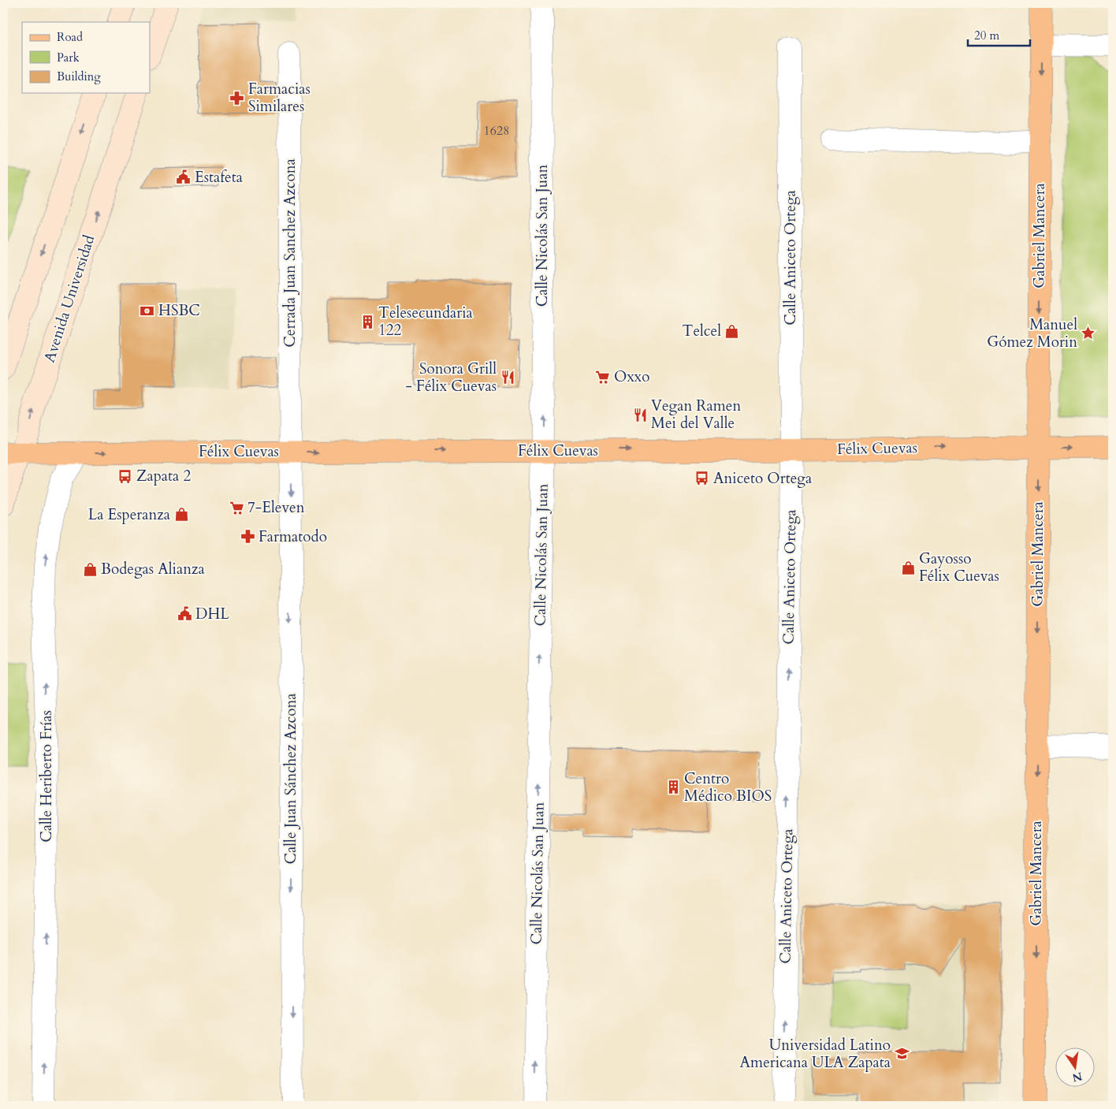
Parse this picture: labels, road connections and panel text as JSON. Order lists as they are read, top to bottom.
{
  "streets": {
    "main road": ["Gabriel Mancera", "Avenida Universidad", "Félix Cuevas"],
    "street": [
      "Calle Nicolás San Juan",
      "Cerrada Juan Sanchez Azcona",
      "Calle Aniceto Ortega",
      "Calle Heriberto Frías",
      "Calle Juan Sánchez Azcona"
    ]
  },
  "crossings": [
    ["Calle Nicolás San Juan", "Félix Cuevas"],
    ["Gabriel Mancera", "Félix Cuevas"],
    ["Cerrada Juan Sanchez Azcona", "Félix Cuevas"],
    ["Cerrada Juan Sanchez Azcona", "Calle Juan Sánchez Azcona"],
    ["Calle Aniceto Ortega", "Félix Cuevas"],
    ["Avenida Universidad", "Félix Cuevas"],
    ["Félix Cuevas", "Calle Heriberto Frías"],
    ["Félix Cuevas", "Calle Juan Sánchez Azcona"]
  ],
  "one_way": [
    "Calle Nicolás San Juan",
    "Gabriel Mancera",
    "Calle Aniceto Ortega",
    "Félix Cuevas",
    "Calle Heriberto Frías",
    "Calle Juan Sánchez Azcona"
  ],
  "places": {
    "pharmacy": ["Farmacias Similares", "Farmatodo"],
    "public building": ["Estafeta", "DHL"],
    "bank": ["HSBC"],
    "building": ["Telesecundaria 122", "Centro Médico BIOS"],
    "shop": [
      "Telcel",
      "La Esperanza",
      "Gayosso Félix Cuevas",
      "Bodegas Alianza"
    ],
    "place": ["Manuel Gómez Morin"],
    "supermarket": ["Oxxo", "7-Eleven"],
    "restaurant": ["Sonora Grill - Félix Cuevas", "Vegan Ramen Mei del Valle"],
    "bus stop": ["Zapata 2", "Aniceto Ortega"],
    "school or university": ["Universidad Latino Americana ULA Zapata"]
  },
  "house_numbers": ["1628"],
  "legend": ["Road", "Park", "Building"],
  "scale_bar": "20 m",
  "north": "bottom"
}
